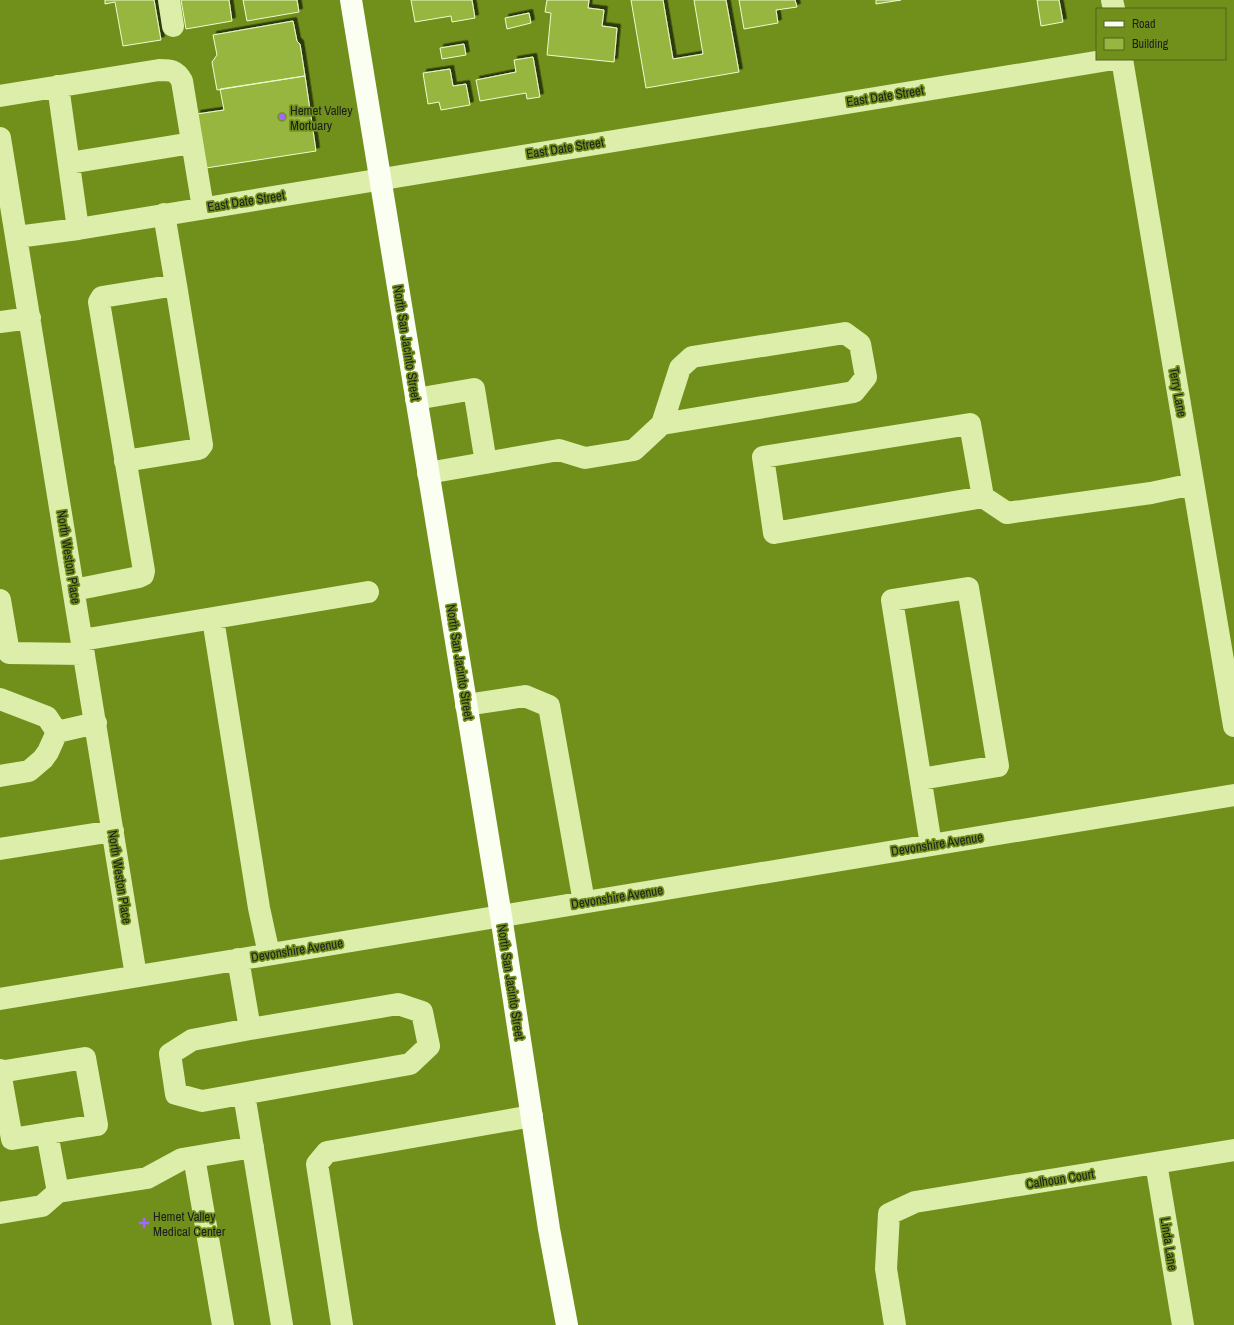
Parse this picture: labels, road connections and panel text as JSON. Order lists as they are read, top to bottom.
{
  "streets": {
    "main road": ["North San Jacinto Street"],
    "street": [
      "East Date Street",
      "Terry Lane",
      "North Weston Place",
      "Devonshire Avenue",
      "Calhoun Court",
      "Linda Lane"
    ]
  },
  "crossings": [
    ["East Date Street", "North San Jacinto Street"],
    ["East Date Street", "North Weston Place"],
    ["North San Jacinto Street", "Devonshire Avenue"],
    ["North Weston Place", "Devonshire Avenue"],
    ["Calhoun Court", "Linda Lane"]
  ],
  "places": {
    "other": ["Hemet Valley Mortuary"],
    "health": ["Hemet Valley Medical Center"]
  },
  "legend": ["Road", "Building"]
}
